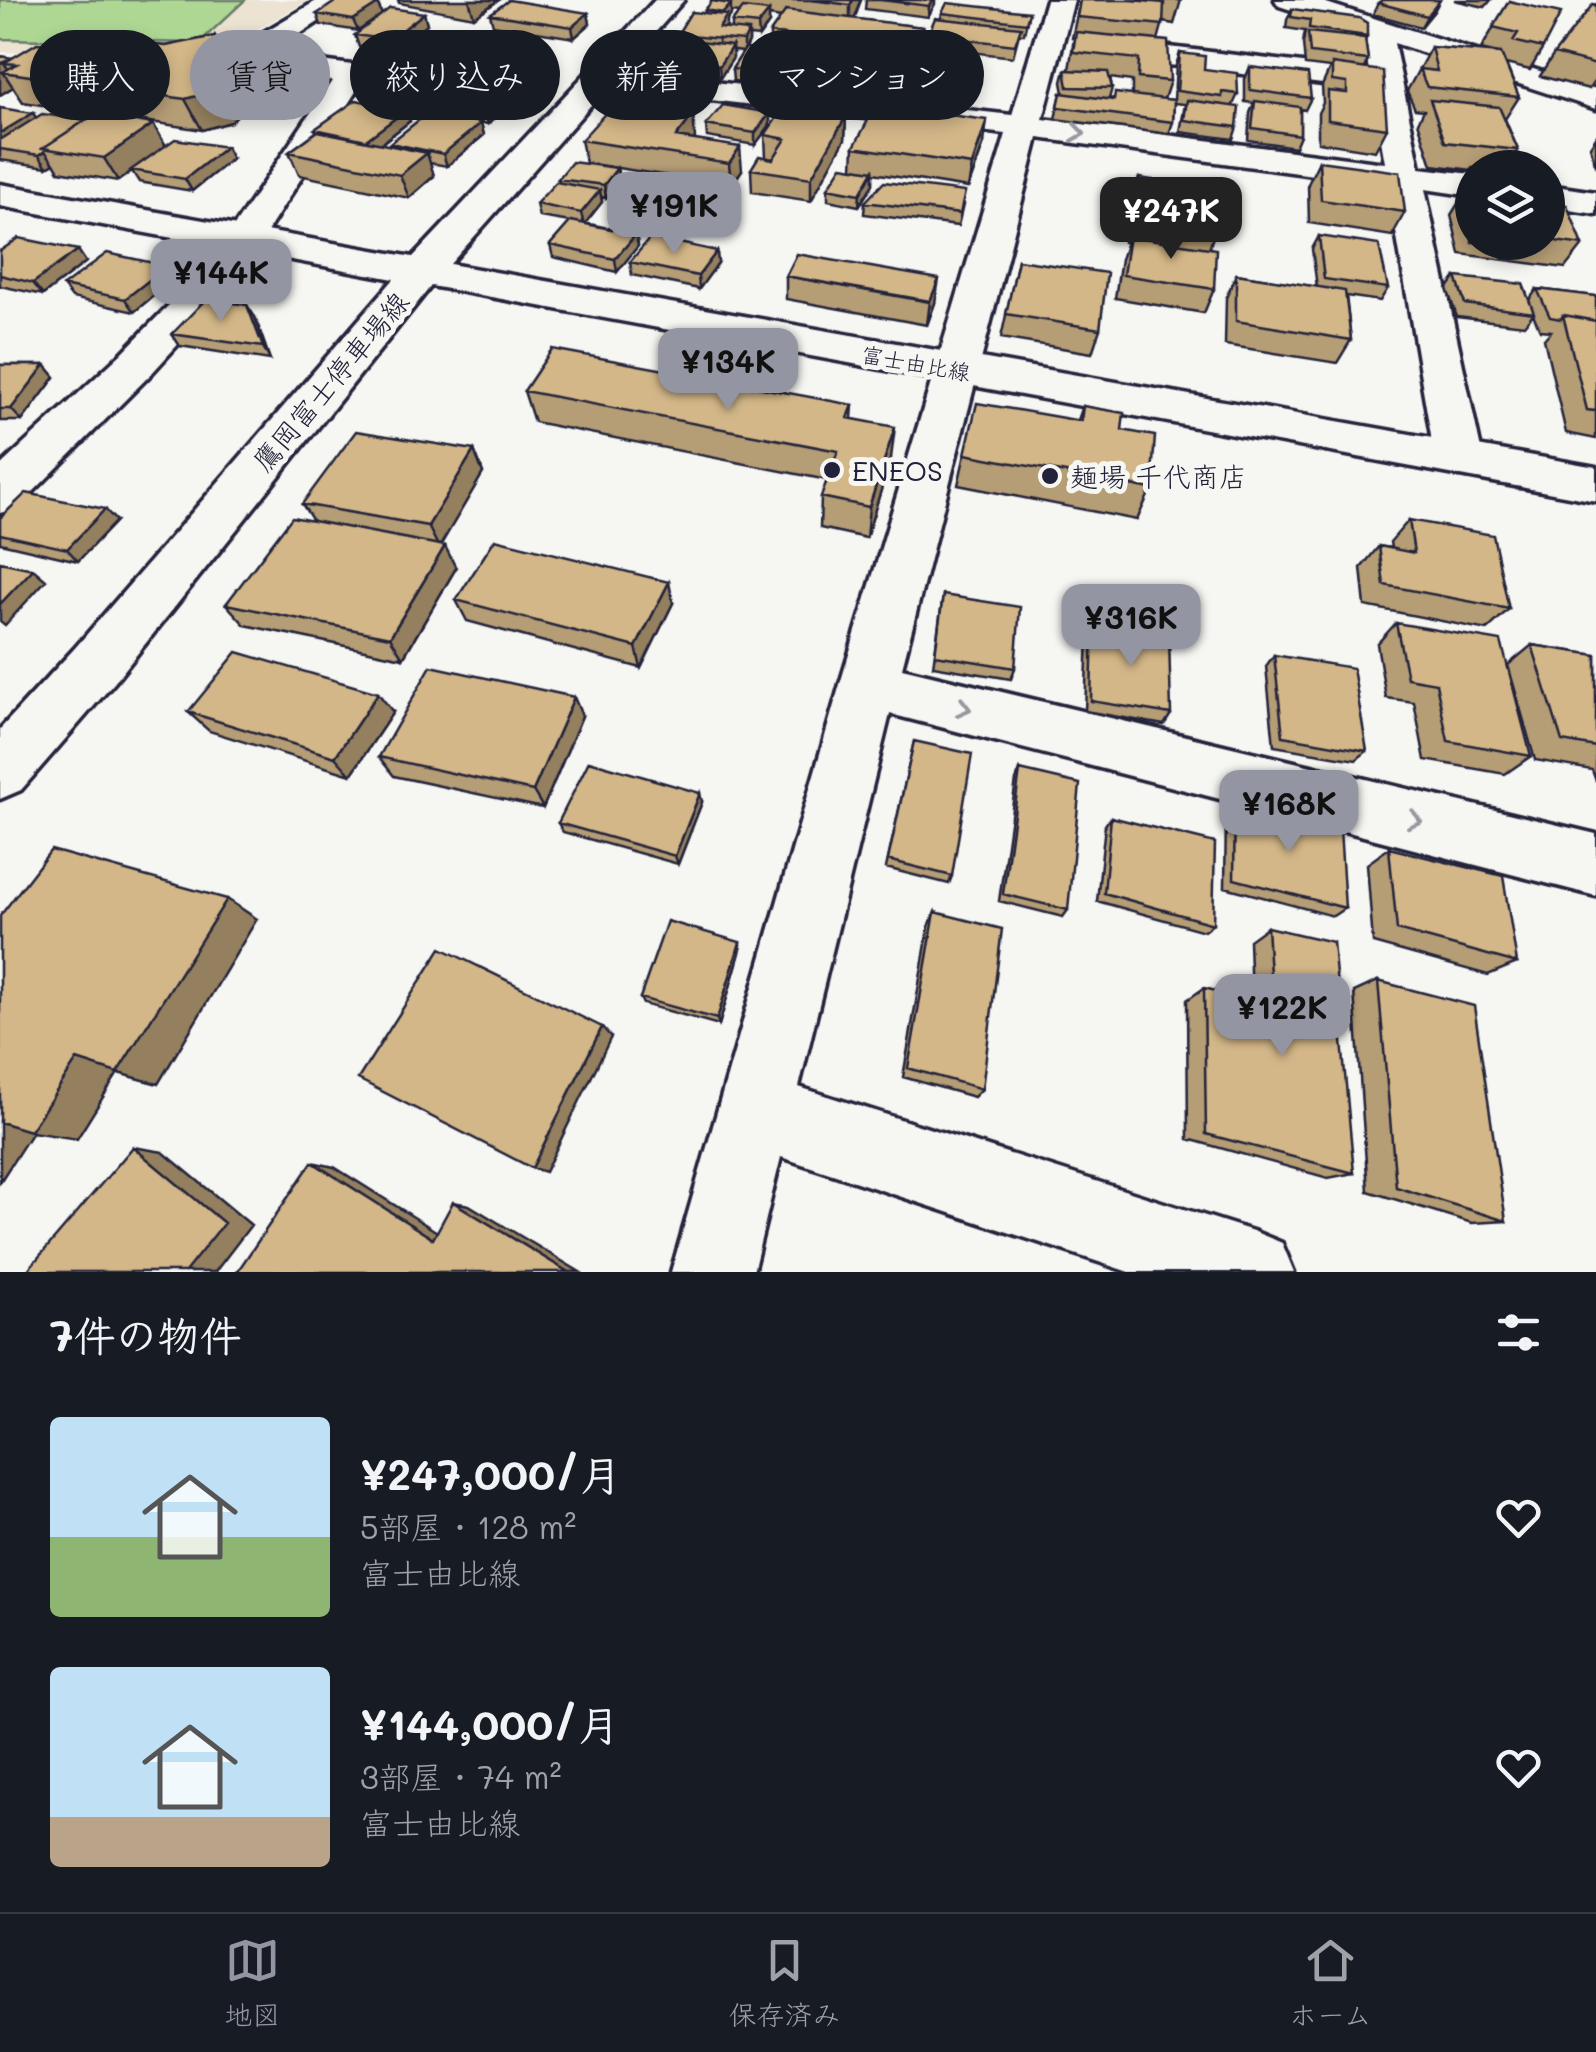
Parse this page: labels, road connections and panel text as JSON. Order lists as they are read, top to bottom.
{
  "streets": {
    "street": ["富士由比線", "鷹岡富士停車場線"]
  },
  "crossings": [
    ["富士由比線", "鷹岡富士停車場線"]
  ],
  "places": ["ENEOS", "麺場 千代商店"],
  "page": {
    "chip": [
      "購入",
      "賃貸",
      "絞り込み",
      "新着",
      "マンション"
    ],
    "price": [
      "¥191K",
      "¥247K",
      "¥144K",
      "¥134K",
      "¥316K",
      "¥168K",
      "¥122K"
    ],
    "heading": "7件の物件",
    "list": [
      {
        "name": "¥247,000/月",
        "note": "5部屋 · 128 m² · 富士由比線"
      },
      {
        "name": "¥144,000/月",
        "note": "3部屋 · 74 m² · 富士由比線"
      }
    ],
    "tabs": ["地図", "保存済み", "ホーム"]
  }
}
